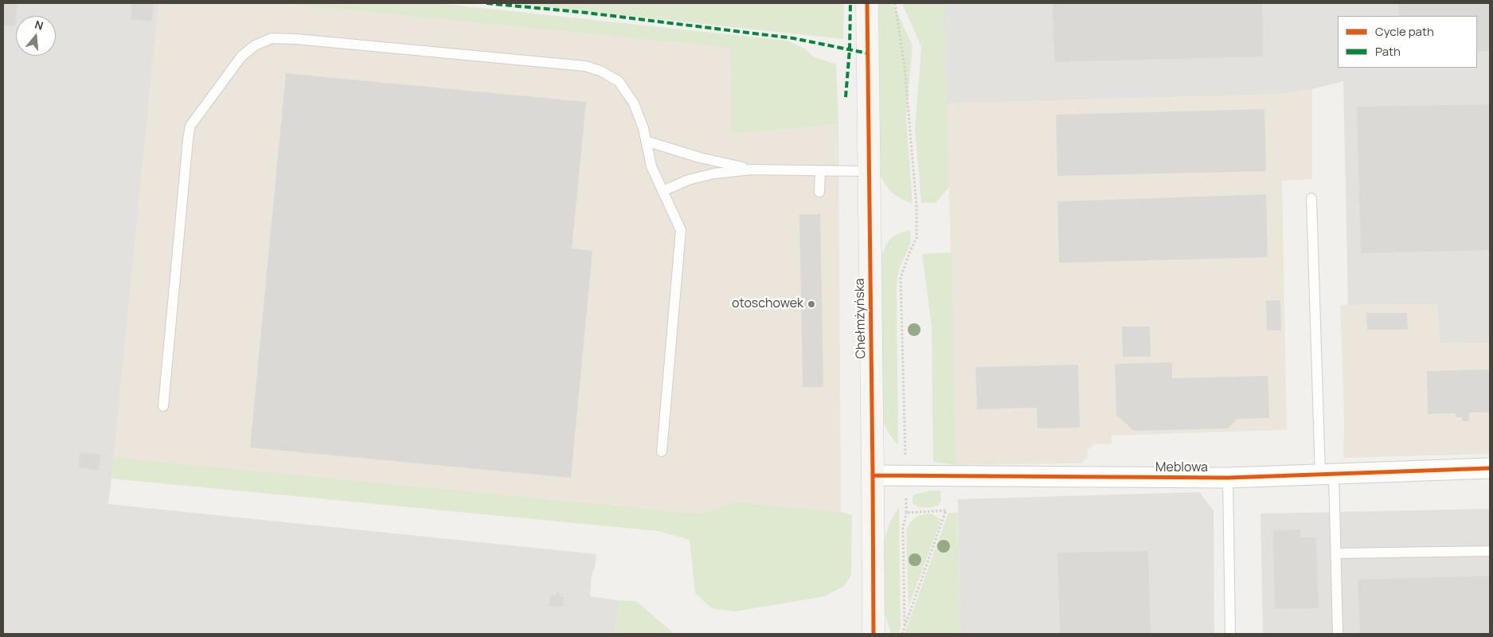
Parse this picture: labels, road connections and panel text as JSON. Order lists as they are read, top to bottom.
{
  "streets": {
    "street": ["Chełmżyńska", "Meblowa"]
  },
  "crossings": [
    ["Chełmżyńska", "Meblowa"]
  ],
  "places": ["otoschowek"],
  "legend": ["Cycle path", "Path"],
  "north": "top"
}
